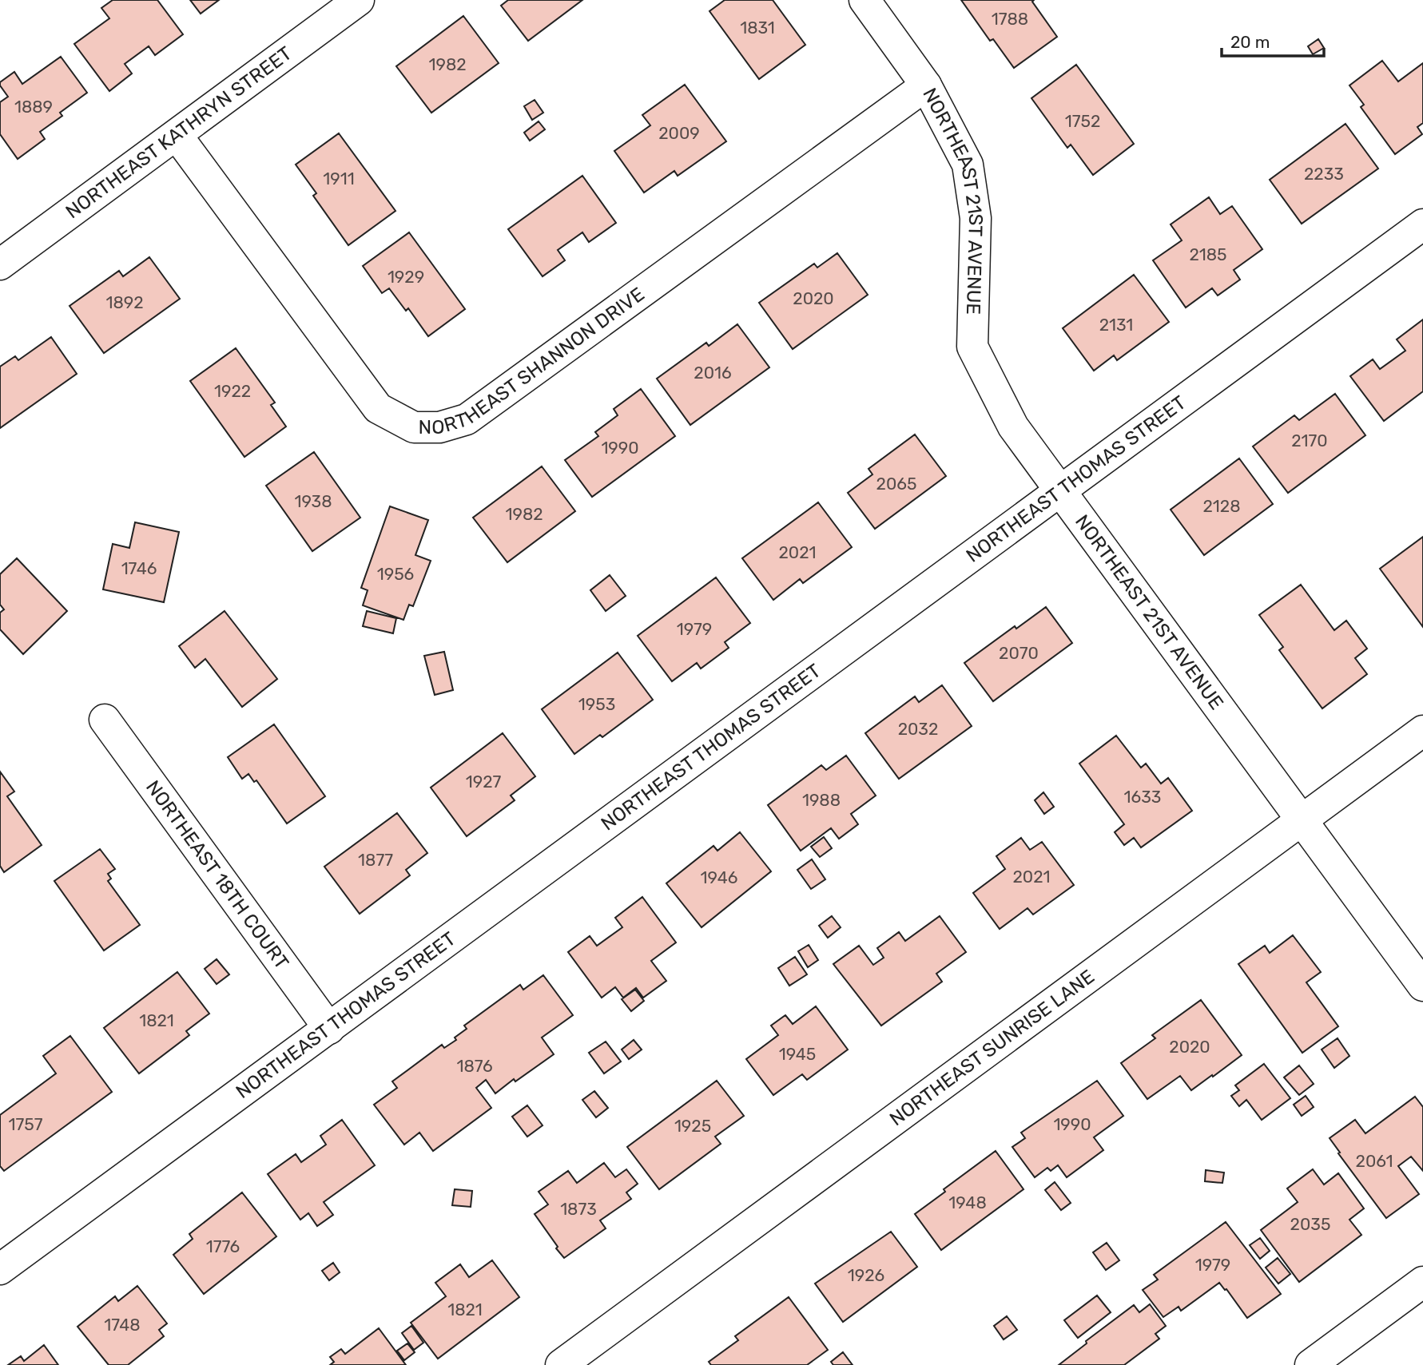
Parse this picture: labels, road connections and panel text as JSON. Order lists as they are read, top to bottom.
{
  "streets": {
    "street": [
      "NORTHEAST KATHRYN STREET",
      "NORTHEAST 21ST AVENUE",
      "NORTHEAST SHANNON DRIVE",
      "NORTHEAST THOMAS STREET",
      "NORTHEAST 18TH COURT",
      "NORTHEAST SUNRISE LANE"
    ]
  },
  "crossings": [
    ["NORTHEAST KATHRYN STREET", "NORTHEAST SHANNON DRIVE"],
    ["NORTHEAST 21ST AVENUE", "NORTHEAST SHANNON DRIVE"],
    ["NORTHEAST 21ST AVENUE", "NORTHEAST THOMAS STREET"],
    ["NORTHEAST 21ST AVENUE", "NORTHEAST SUNRISE LANE"],
    ["NORTHEAST THOMAS STREET", "NORTHEAST 18TH COURT"]
  ],
  "house_numbers": [
    "1788",
    "1831",
    "1982",
    "1889",
    "1752",
    "2009",
    "2233",
    "1911",
    "2185",
    "1929",
    "2020",
    "1892",
    "2131",
    "2016",
    "1922",
    "2170",
    "1990",
    "2065",
    "1938",
    "2128",
    "1982",
    "2021",
    "1746",
    "1956",
    "1979",
    "2070",
    "1953",
    "2032",
    "1927",
    "1633",
    "1988",
    "1877",
    "2021",
    "1946",
    "1821",
    "2020",
    "1945",
    "1876",
    "1757",
    "1990",
    "1925",
    "2061",
    "1948",
    "1873",
    "2035",
    "1776",
    "1979",
    "1926",
    "1821",
    "1748"
  ],
  "scale_bar": "20 m"
}
